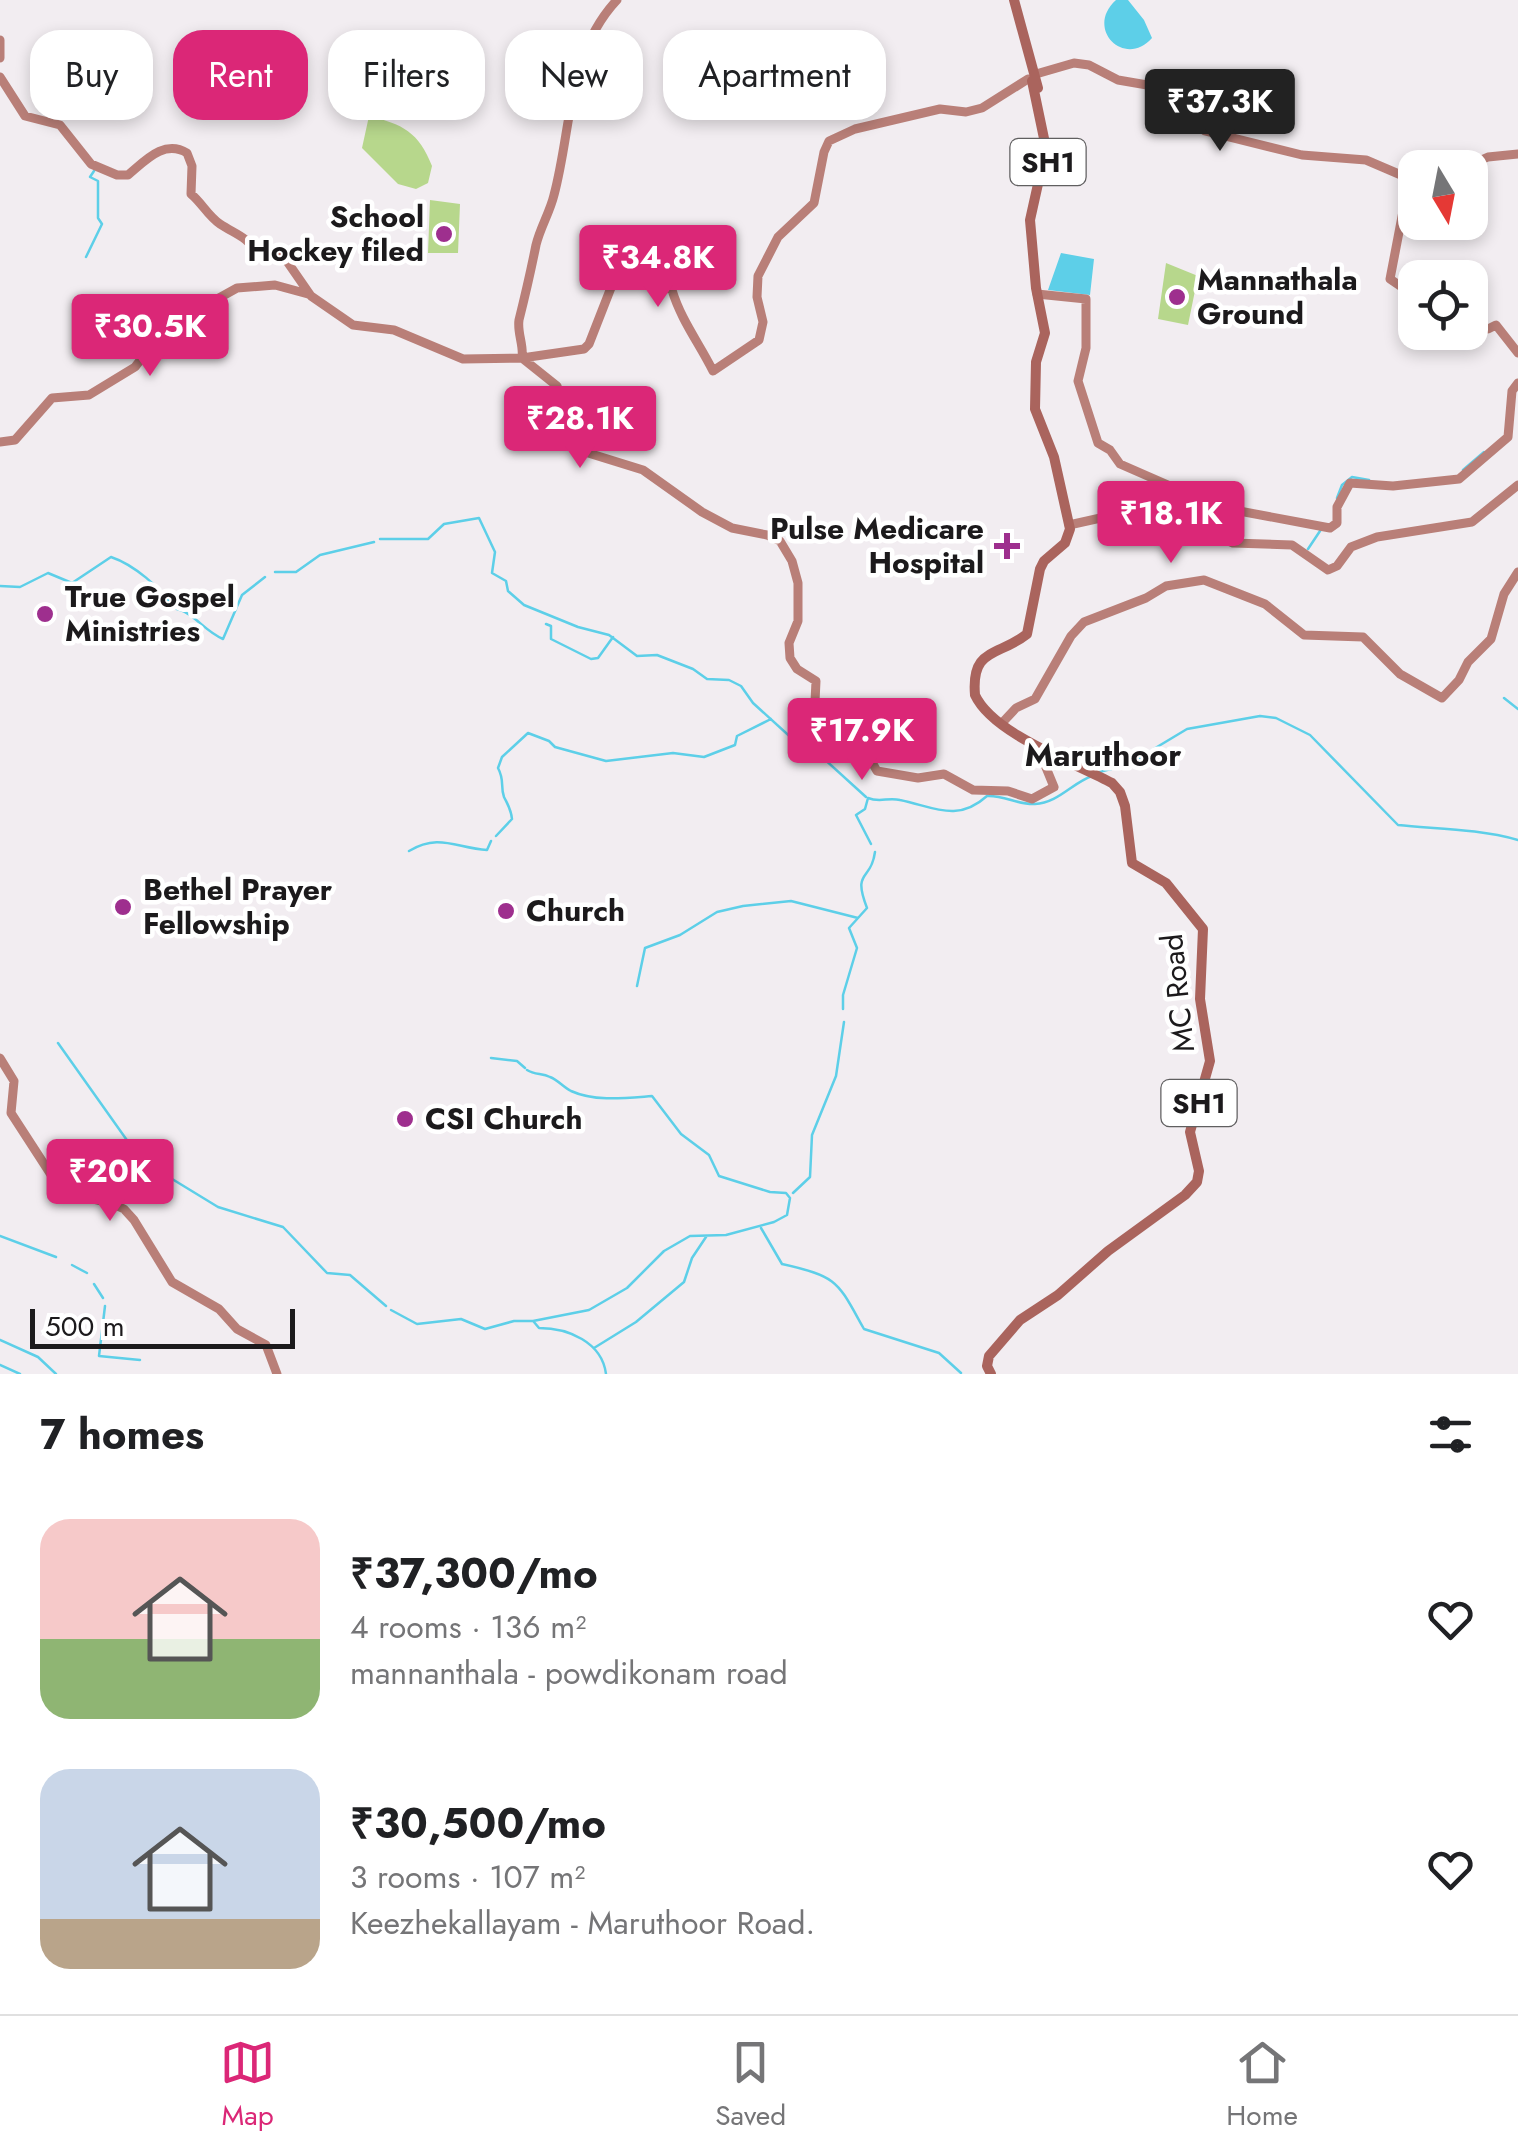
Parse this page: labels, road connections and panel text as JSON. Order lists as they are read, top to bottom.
{
  "streets": {
    "main road": ["SH1", "MC Road"]
  },
  "crossings": [
    ["SH1", "MC Road"]
  ],
  "districts": ["Maruthoor"],
  "places": {
    "other": [
      "School Hockey filed",
      "Mannathala Ground",
      "True Gospel Ministries",
      "Bethel Prayer Fellowship",
      "Church",
      "CSI Church"
    ],
    "health": ["Pulse Medicare Hospital"]
  },
  "scale_bar": "500 m",
  "north": "bottom",
  "page": {
    "chip": [
      "Buy",
      "Rent",
      "Filters",
      "New",
      "Apartment"
    ],
    "price": [
      "₹37.3K",
      "₹34.8K",
      "₹30.5K",
      "₹28.1K",
      "₹18.1K",
      "₹17.9K",
      "₹20K"
    ],
    "scale": "500 m",
    "heading": "7 homes",
    "list": [
      {
        "name": "₹37,300/mo",
        "note": "4 rooms · 136 m² · mannanthala - powdikonam road"
      },
      {
        "name": "₹30,500/mo",
        "note": "3 rooms · 107 m² · Keezhekallayam - Maruthoor Road."
      }
    ],
    "tabs": ["Map", "Saved", "Home"]
  }
}
